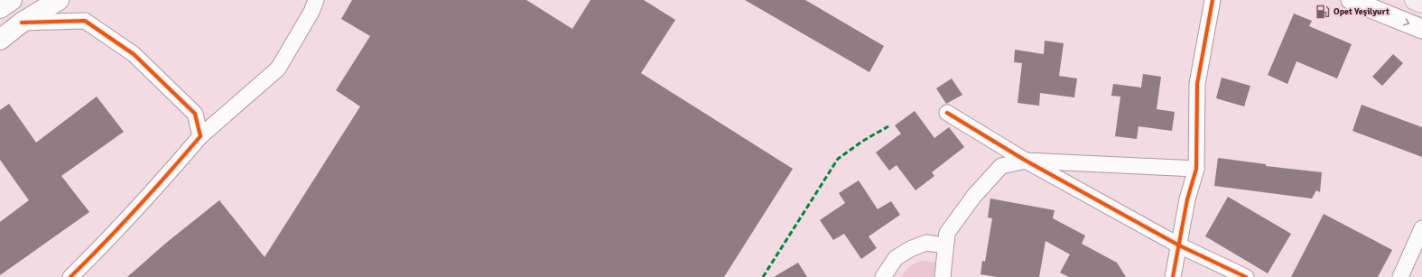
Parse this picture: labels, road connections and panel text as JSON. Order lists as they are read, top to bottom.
{
  "places": {
    "fuel station": ["Opet Yeşilyurt"]
  }
}
